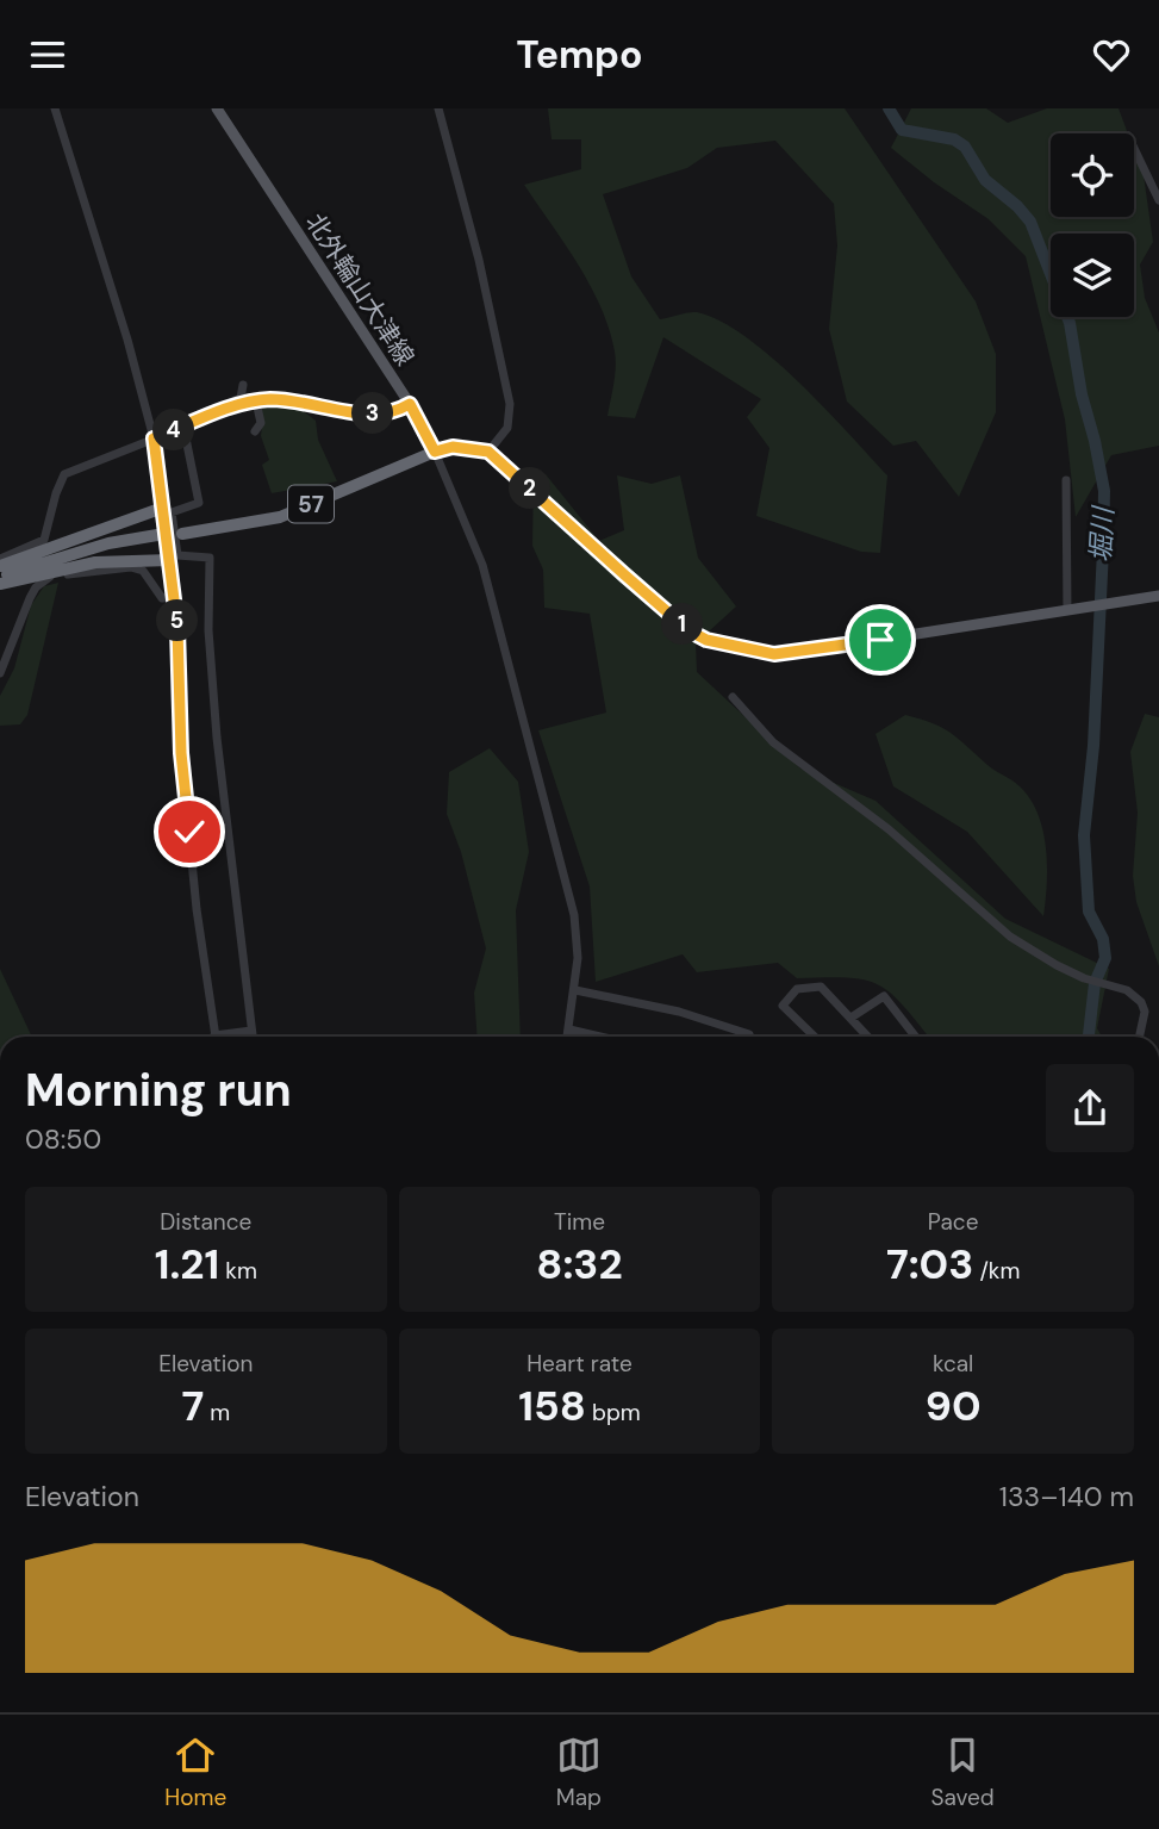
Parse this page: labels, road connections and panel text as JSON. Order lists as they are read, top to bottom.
{
  "streets": {
    "highway": ["57"],
    "main road": ["北外輪山大津線"]
  },
  "crossings": [
    ["北外輪山大津線", "57"]
  ],
  "water": ["堀川"],
  "page": {
    "header": "Tempo",
    "pins": [
      "3",
      "4",
      "2",
      "5",
      "1"
    ],
    "heading": ["Morning run", "08:50"],
    "stats": [
      ["Distance", "1.21 km"],
      ["Time", "8:32"],
      ["Pace", "7:03 /km"],
      ["Elevation", "7 m"],
      ["Heart rate", "158 bpm"],
      ["kcal", "90"]
    ],
    "chart": ["Elevation", "133–140 m"],
    "tabs": ["Home", "Map", "Saved"]
  }
}
